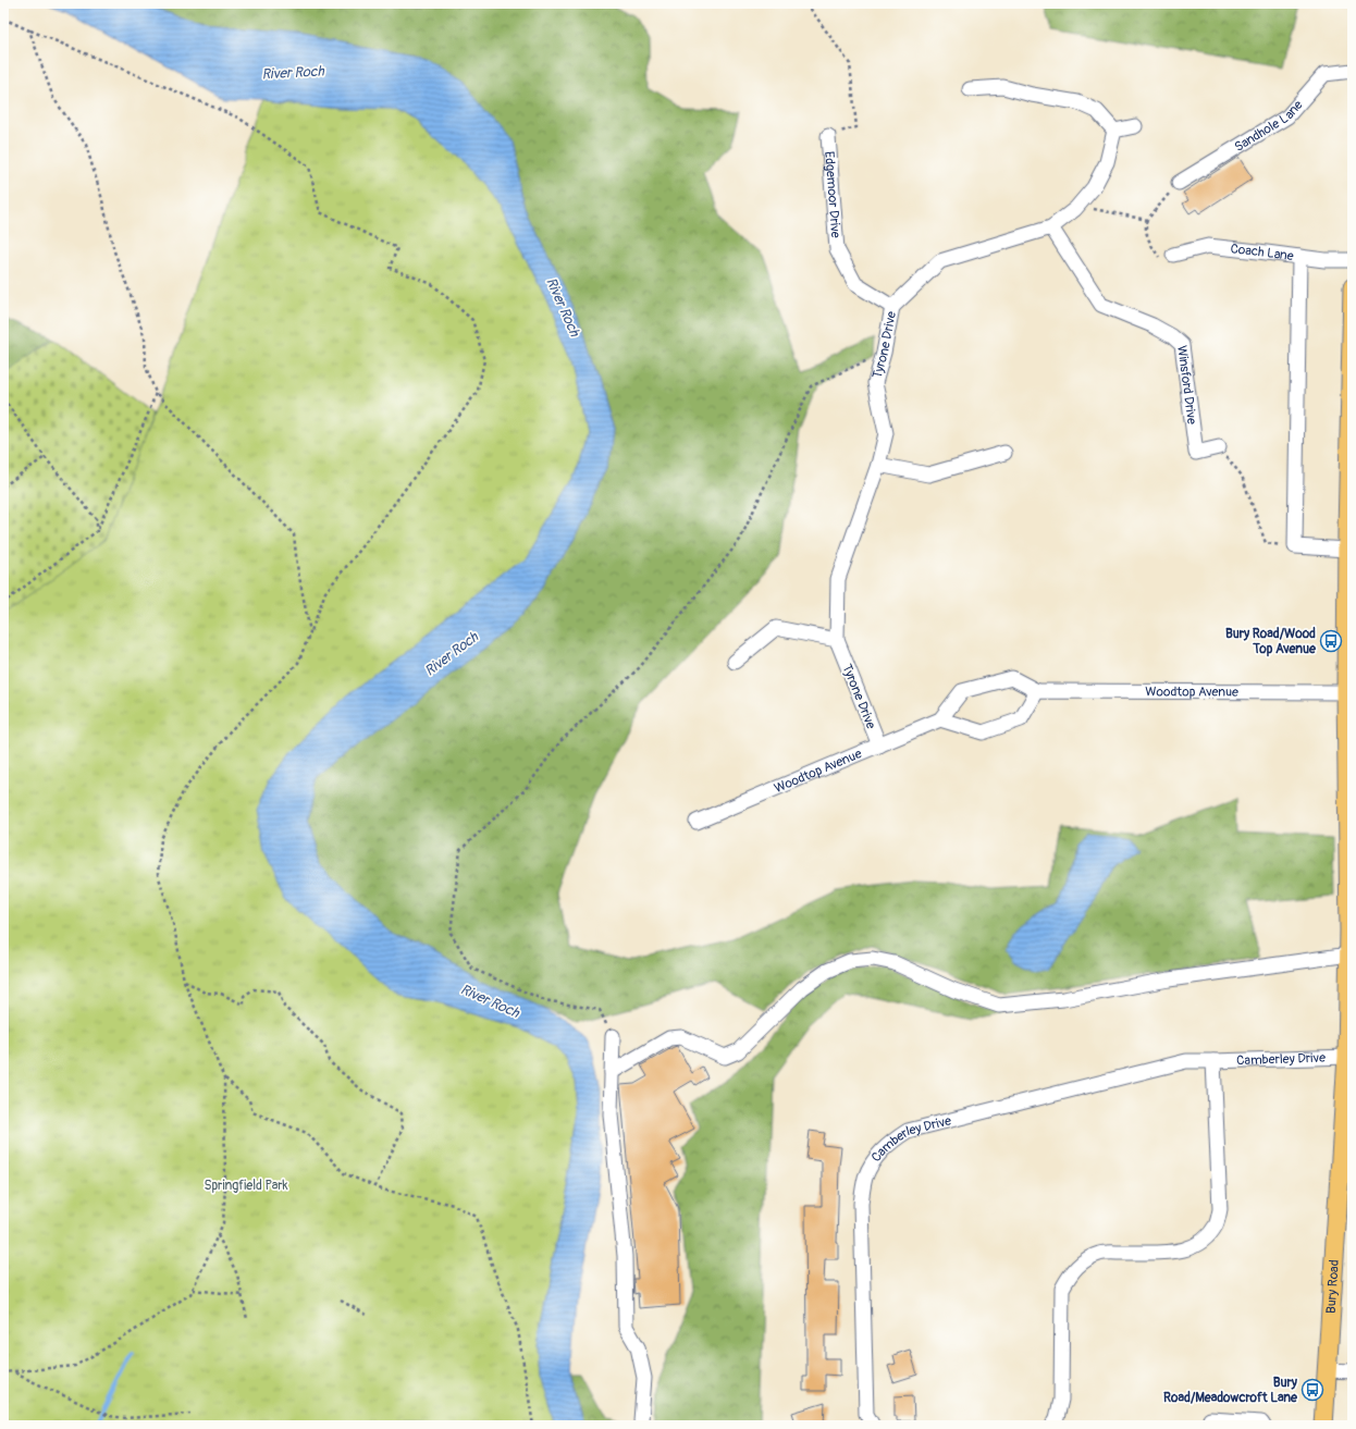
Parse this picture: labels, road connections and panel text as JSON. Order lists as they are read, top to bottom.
{
  "streets": {
    "main road": ["Bury Road"],
    "street": [
      "Sandhole Lane",
      "Edgemoor Drive",
      "Coach Lane",
      "Tyrone Drive",
      "Winsford Drive",
      "Woodtop Avenue",
      "Camberley Drive"
    ]
  },
  "crossings": [
    ["Edgemoor Drive", "Tyrone Drive"],
    ["Tyrone Drive", "Winsford Drive"],
    ["Tyrone Drive", "Woodtop Avenue"],
    ["Woodtop Avenue", "Bury Road"],
    ["Camberley Drive", "Bury Road"]
  ],
  "water": ["River Roch"],
  "parks": ["Springfield Park"],
  "places": {
    "bus stop": ["Bury Road/Wood Top Avenue", "Bury Road/Meadowcroft Lane"]
  }
}
